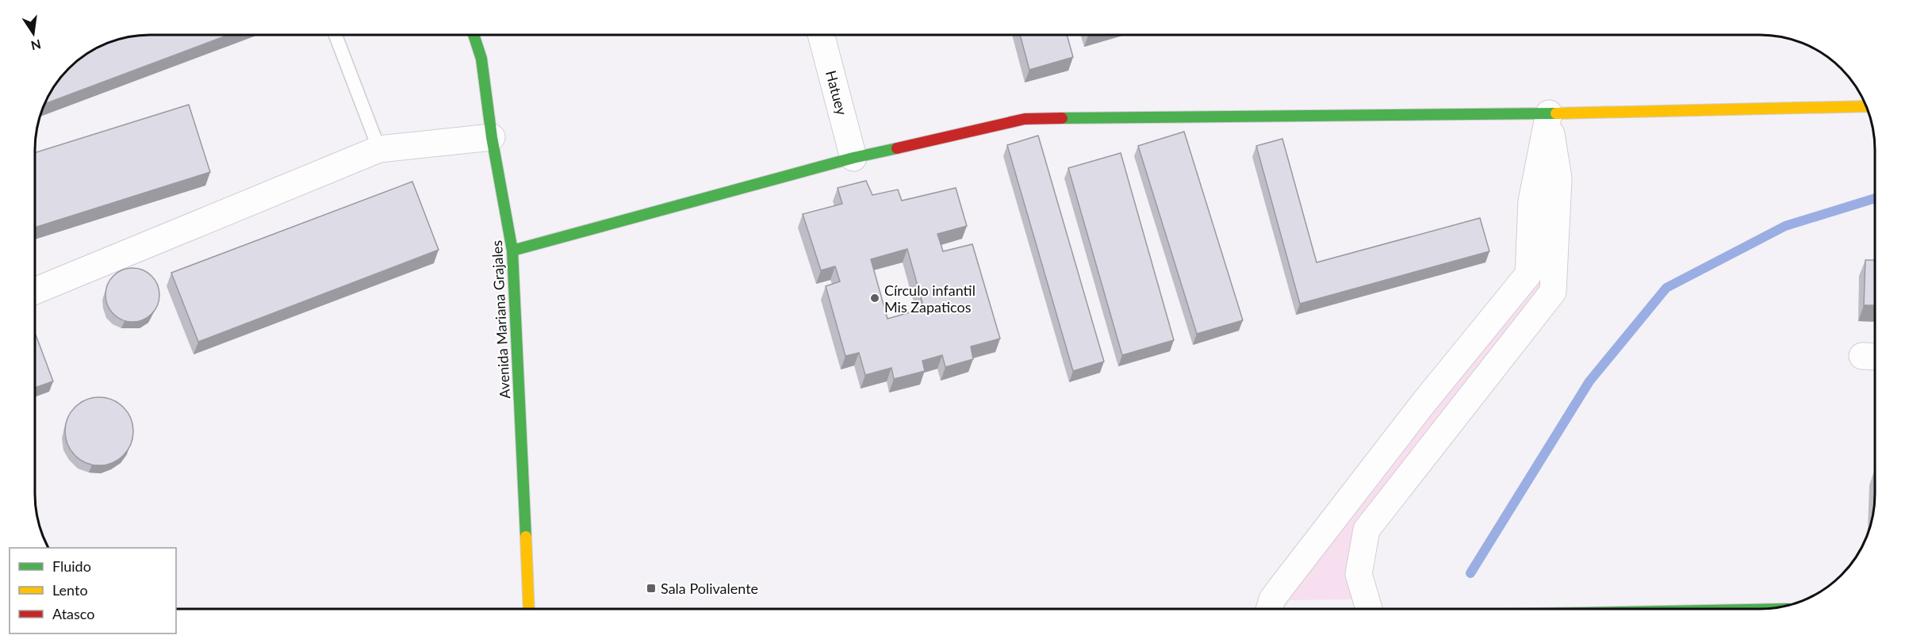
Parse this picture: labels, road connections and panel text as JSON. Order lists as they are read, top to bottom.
{
  "streets": {
    "street": ["Hatuey", "Avenida Mariana Grajales"]
  },
  "places": {
    "other": ["Círculo infantil Mis Zapaticos"],
    "transit": ["Sala Polivalente"]
  },
  "legend": ["Fluido", "Lento", "Atasco"],
  "north": "bottom"
}
